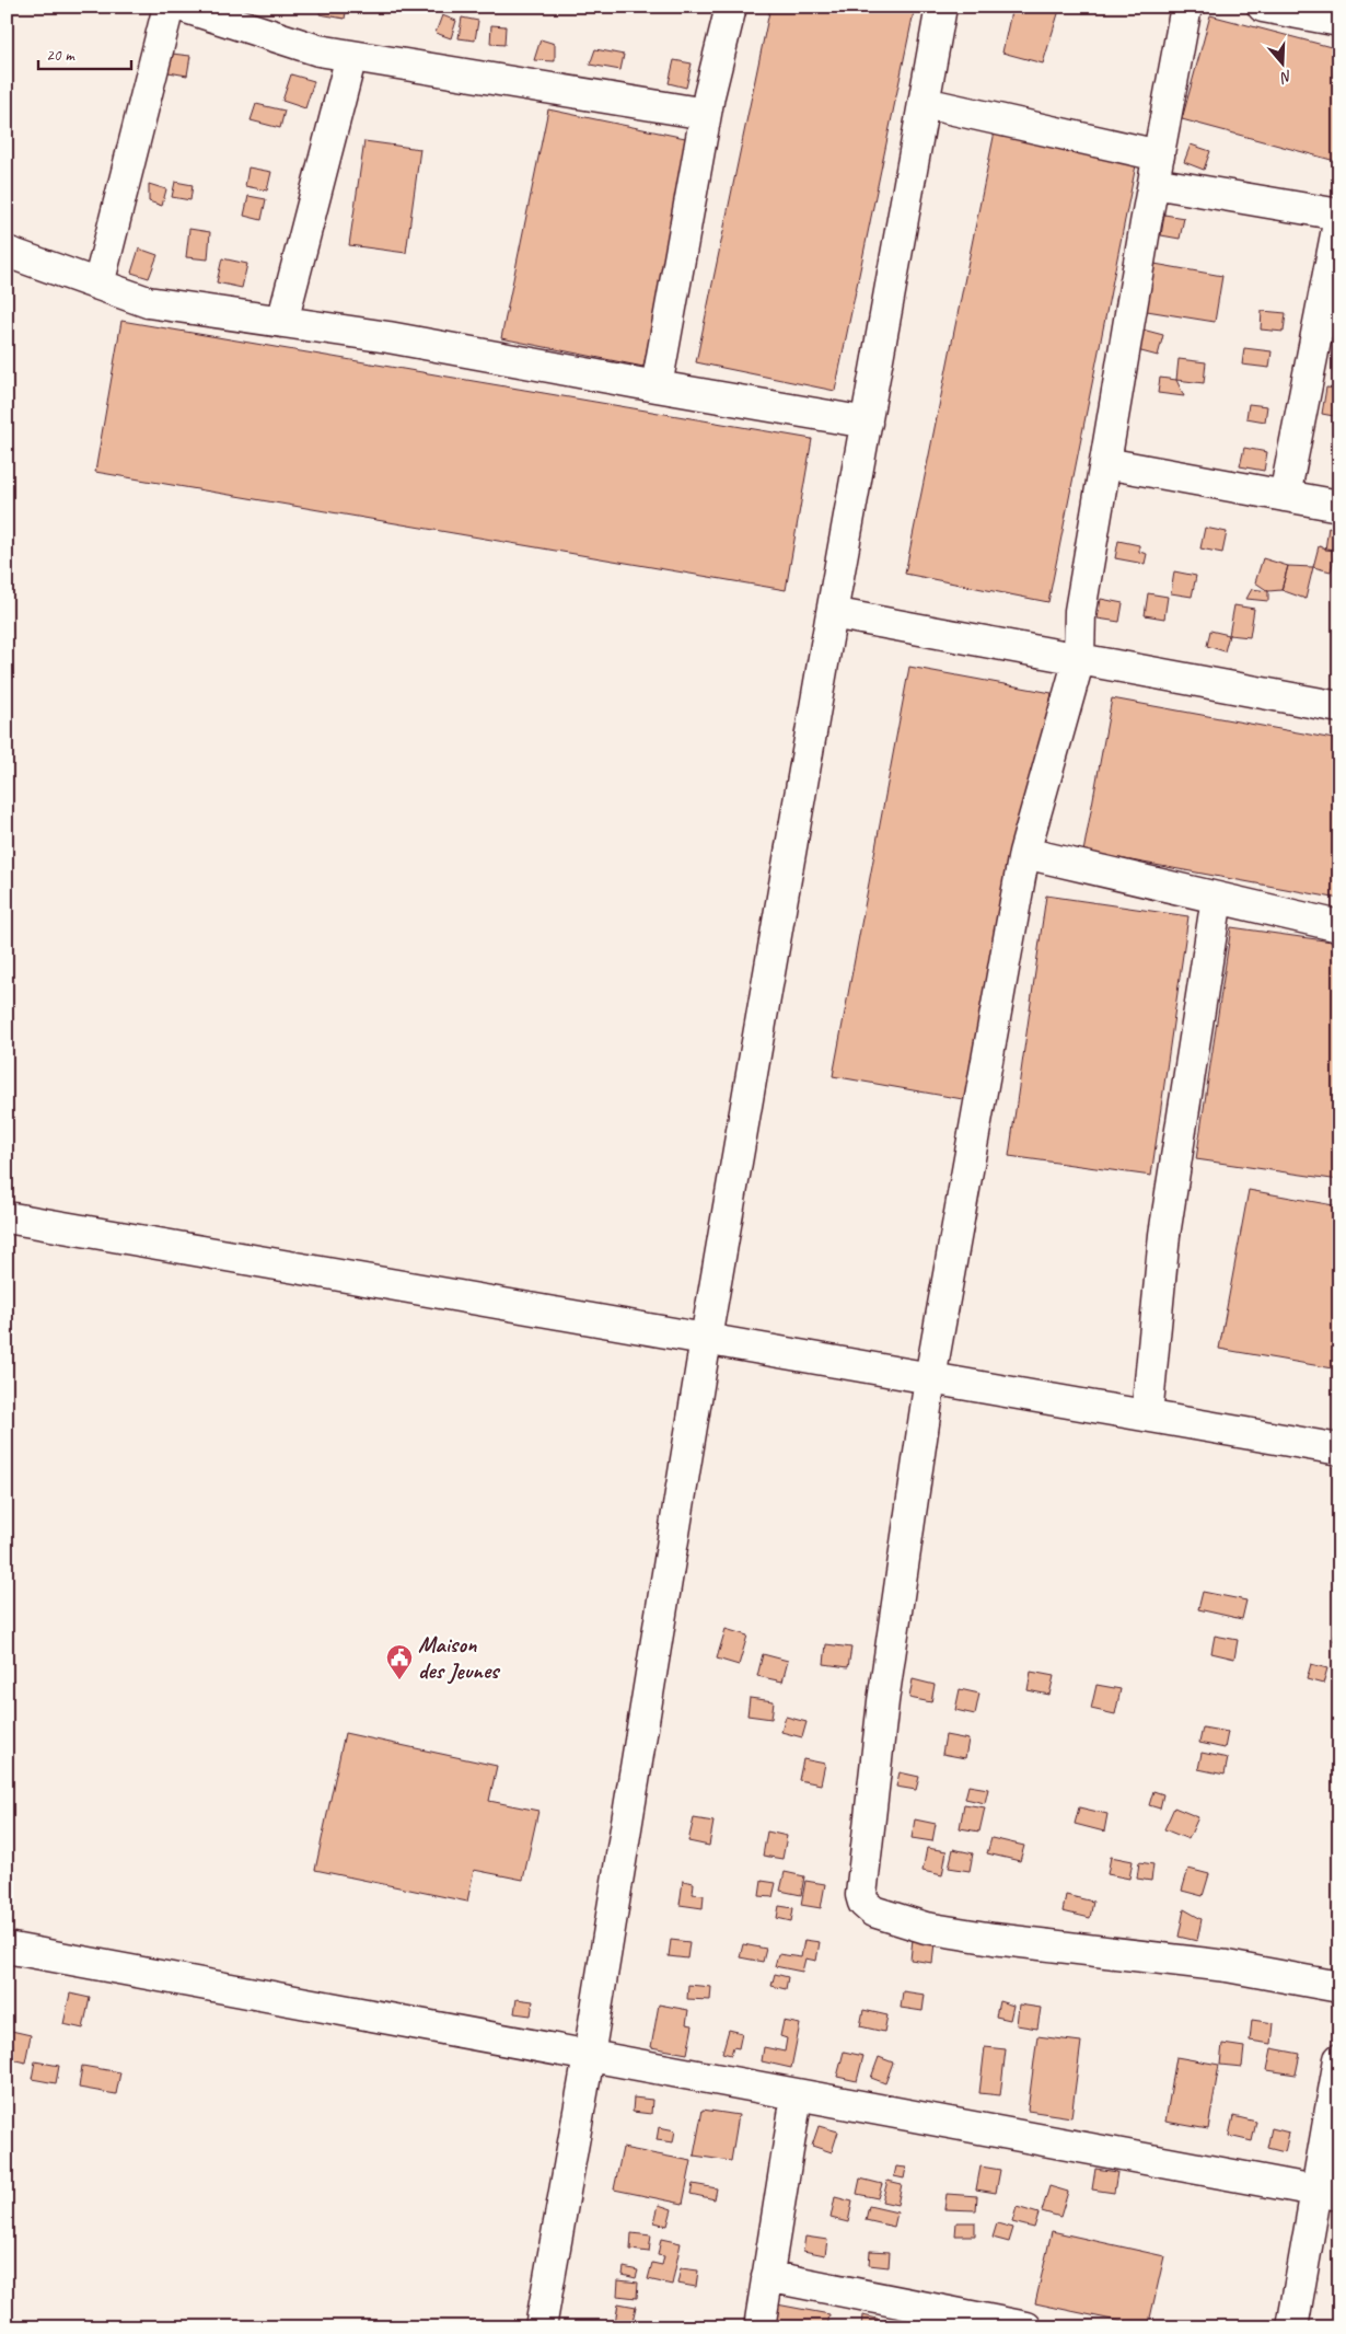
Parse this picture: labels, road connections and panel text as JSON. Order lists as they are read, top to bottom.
{
  "places": {
    "public building": ["Maison des Jeunes"]
  },
  "scale_bar": "20 m",
  "north": "bottom"
}
